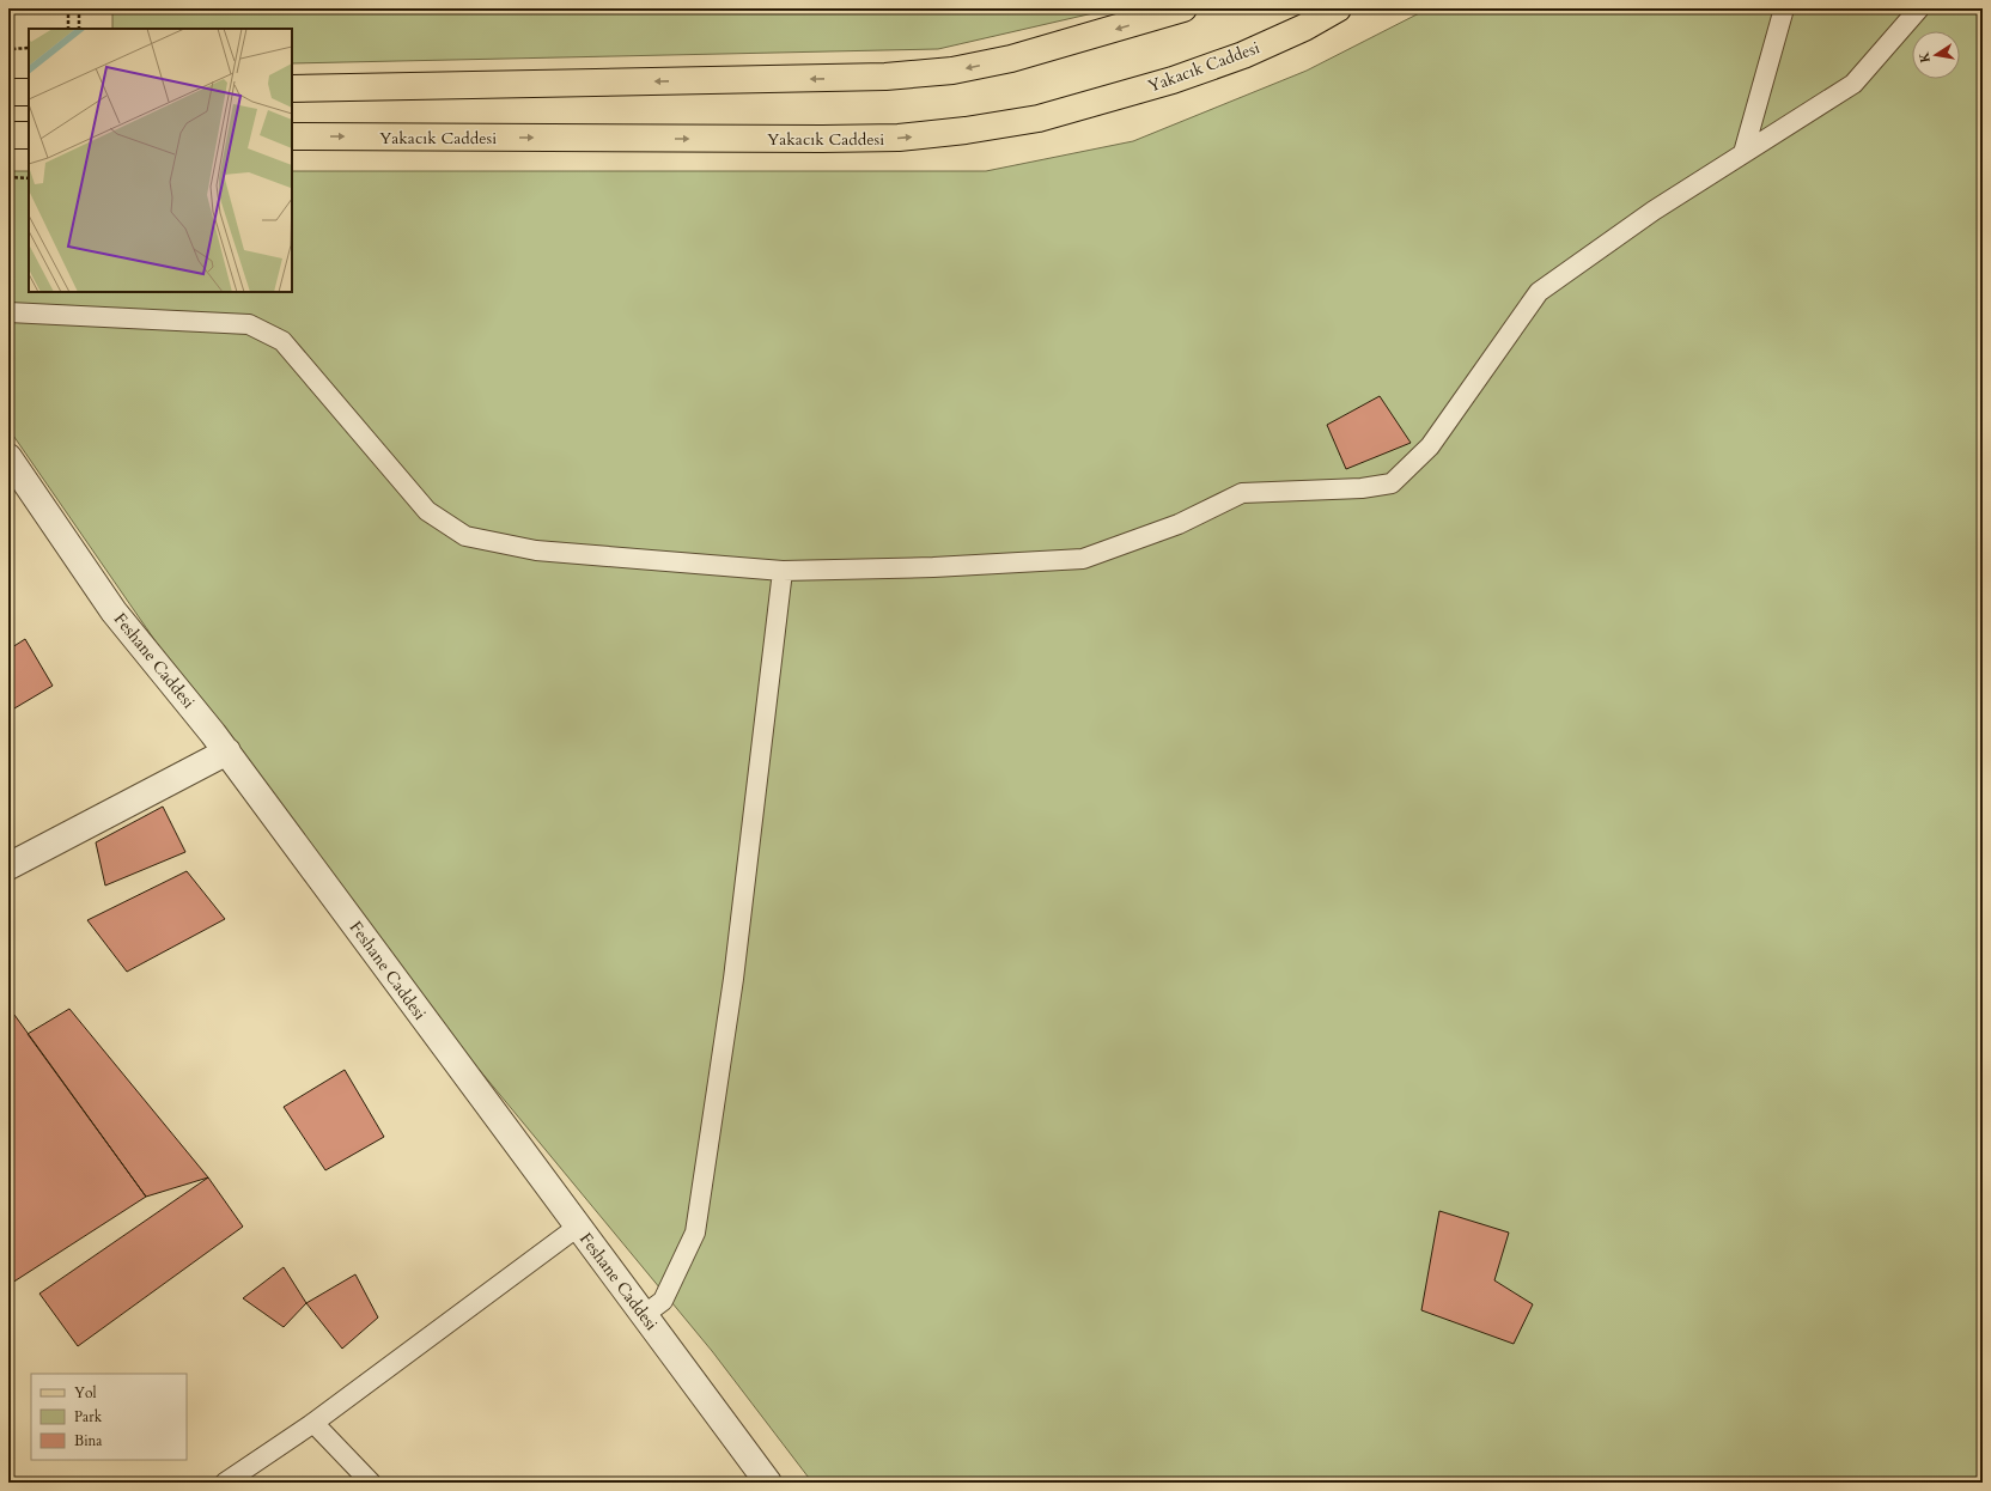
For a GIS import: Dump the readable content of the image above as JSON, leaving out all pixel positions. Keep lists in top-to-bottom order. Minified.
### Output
{"streets":{"main road":["Yakacık Caddesi"],"street":["Feshane Caddesi"]},"legend":["Yol","Park","Bina"],"north":"left"}
